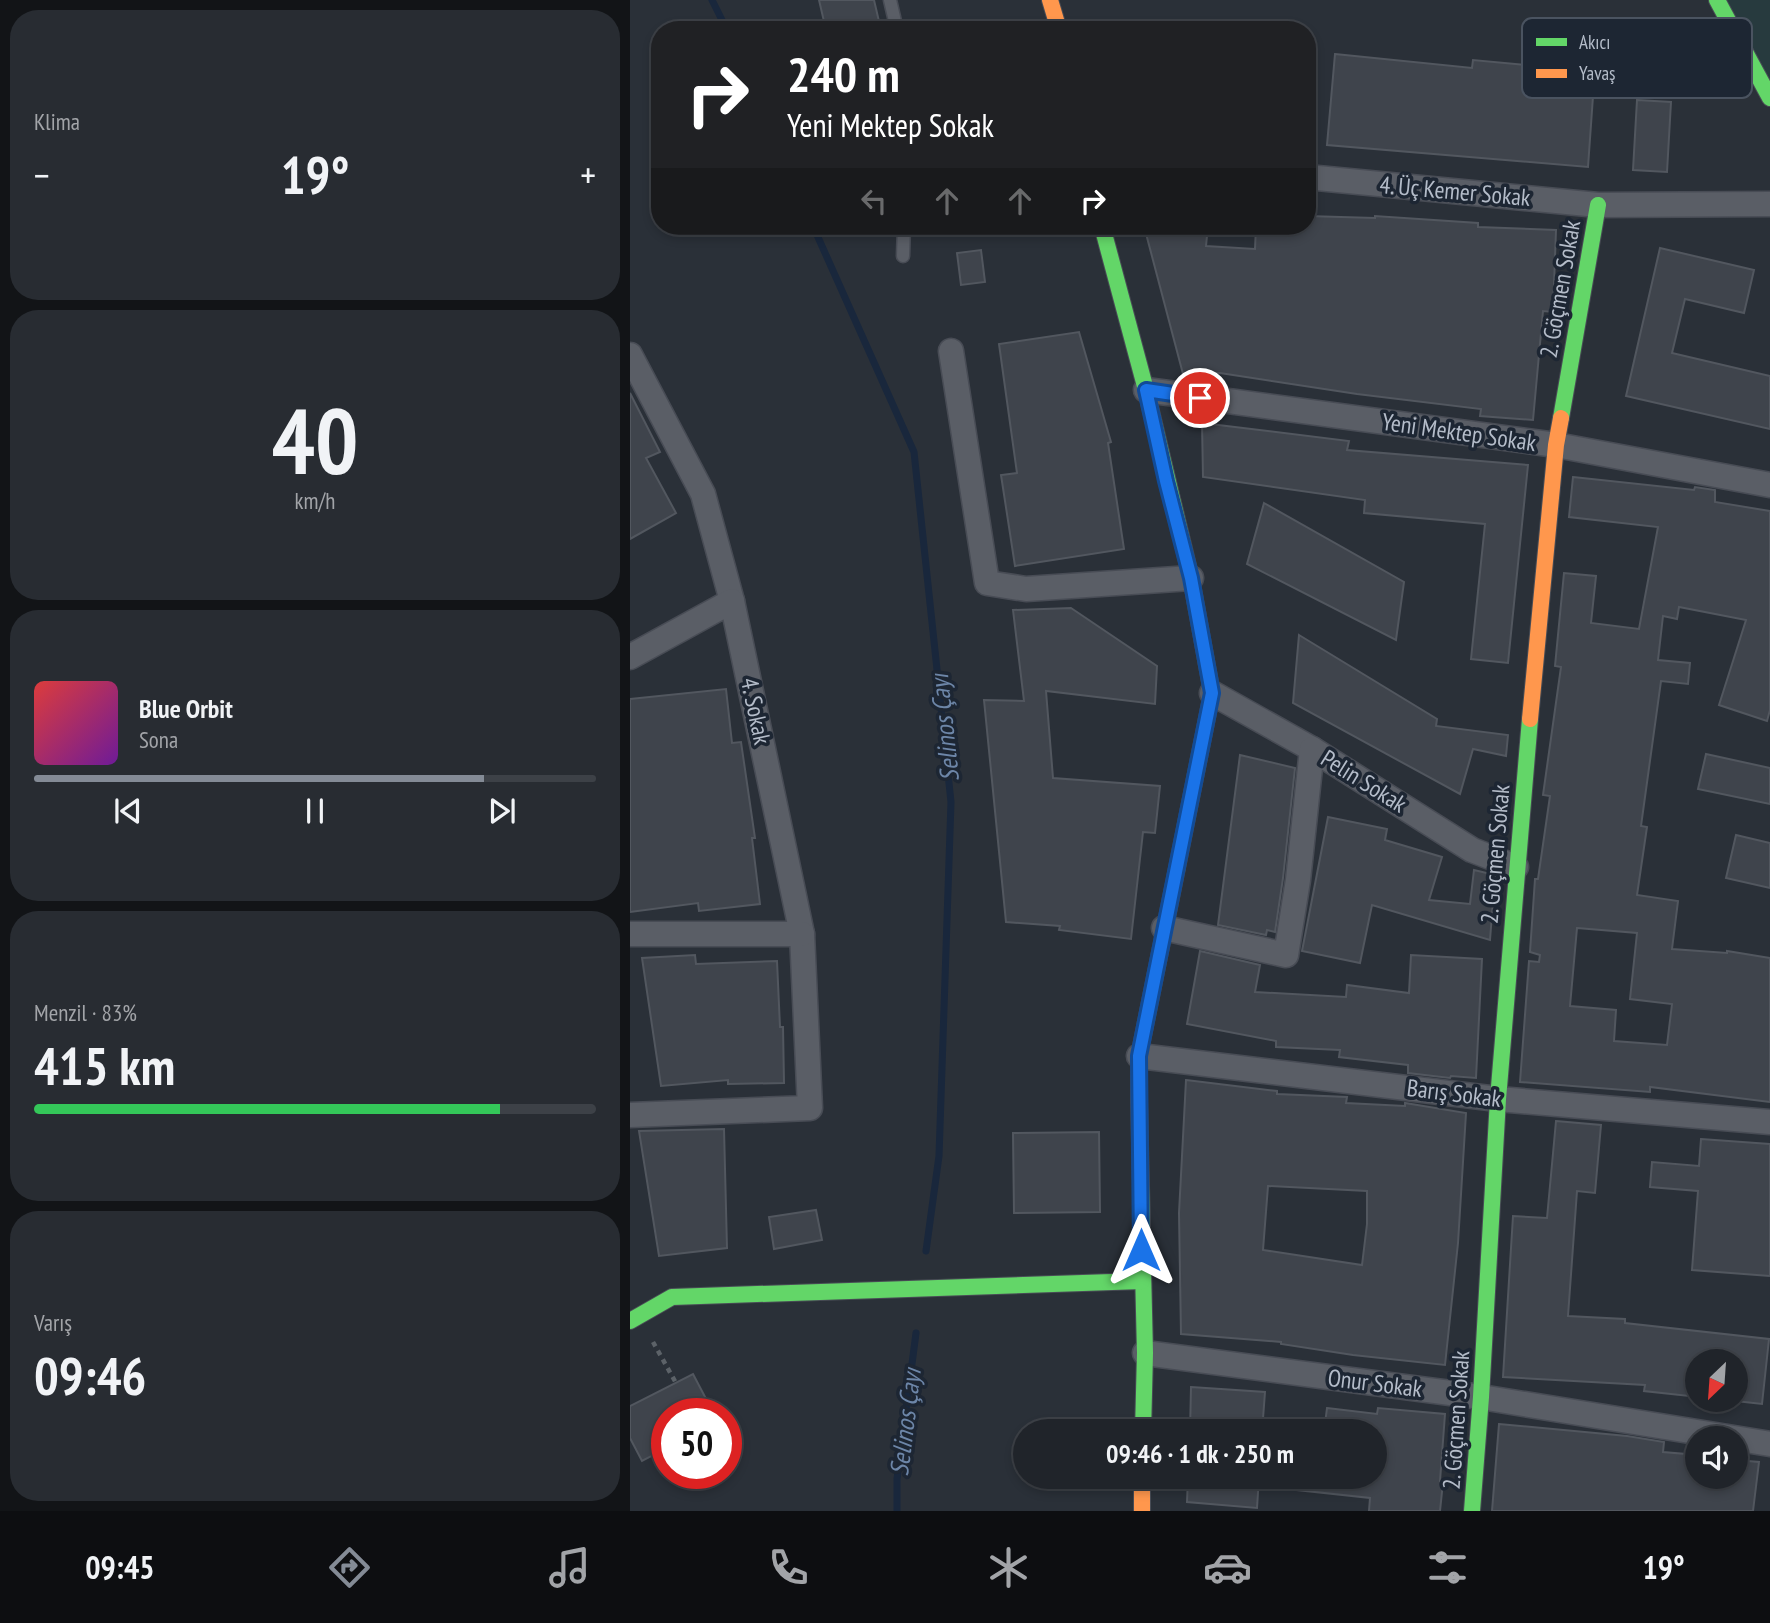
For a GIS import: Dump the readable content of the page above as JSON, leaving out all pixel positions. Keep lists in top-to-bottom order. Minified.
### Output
{"streets":{"main road":["2. Göçmen Sokak"],"street":["4. Üç Kemer Sokak","Yeni Mektep Sokak","4. Sokak","Pelin Sokak","Barış Sokak","Onur Sokak"]},"crossings":[["4. Üç Kemer Sokak","2. Göçmen Sokak"],["2. Göçmen Sokak","Yeni Mektep Sokak"],["2. Göçmen Sokak","Pelin Sokak"],["2. Göçmen Sokak","Barış Sokak"],["2. Göçmen Sokak","Onur Sokak"]],"water":["Selinos Çayı"],"legend":["Akıcı","Yavaş"],"north":"bottom left","page":{"tile":["Klima",["40","km/h"],["Menzil · 83%","415 km"],["Varış","09:46"]],"turn":["240 m","Yeni Mektep Sokak"],"heat":["−","19°","+"],"song":["Blue Orbit","Sona"],"limit":"50","trip":"09:46 · 1 dk · 250 m","tabs":["09:45","19°"]}}
